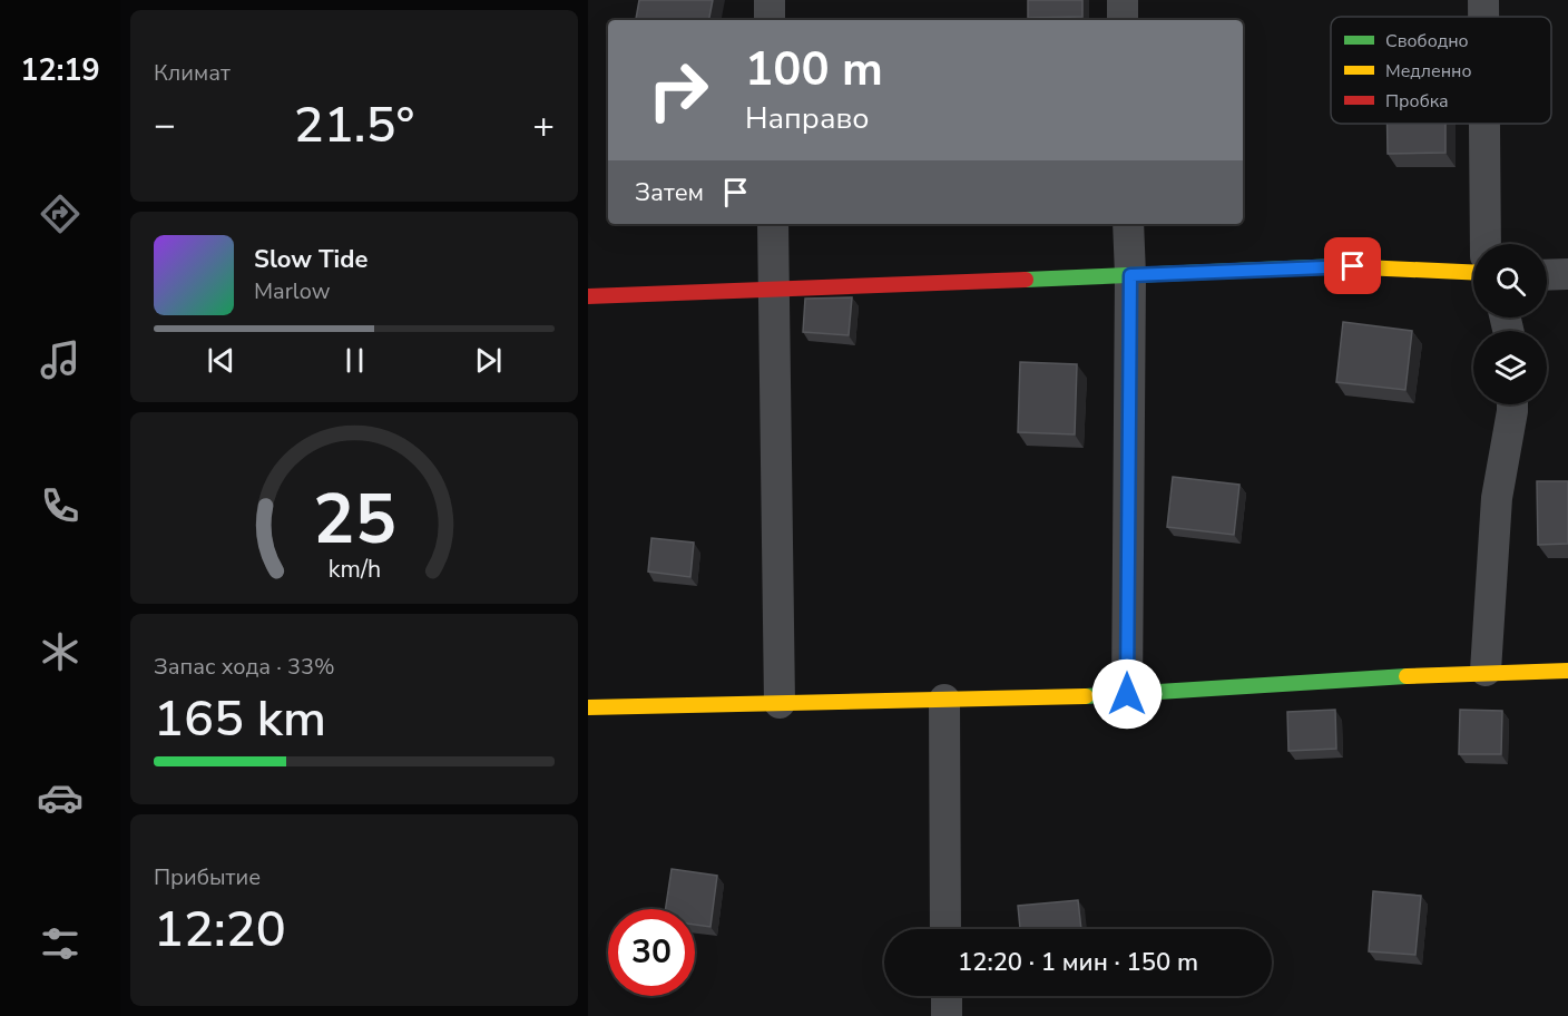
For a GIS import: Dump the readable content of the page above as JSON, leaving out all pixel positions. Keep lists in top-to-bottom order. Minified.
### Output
{"legend":["Свободно","Медленно","Пробка"],"page":{"tabs":"12:19","tile":["Климат",["Запас хода · 33%","165 km"],["Прибытие","12:20"]],"turn":["100 m","Направо"],"heat":["−","21.5°","+"],"then":"Затем","song":["Slow Tide","Marlow"],"limit":"30","trip":"12:20 · 1 мин · 150 m","gauge":["25","km/h"]}}
